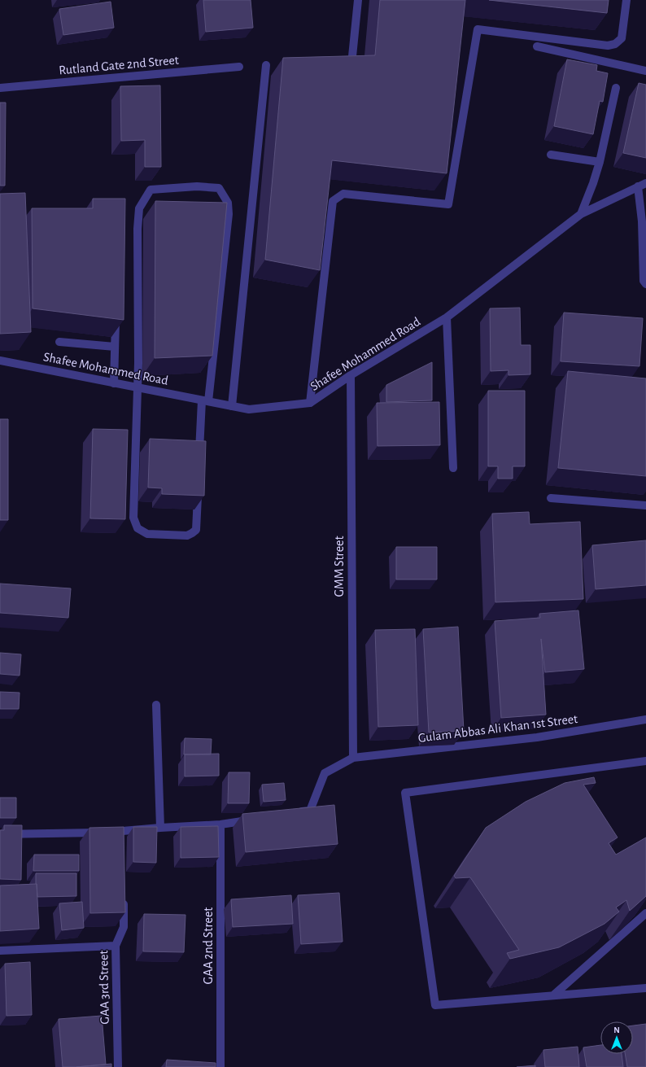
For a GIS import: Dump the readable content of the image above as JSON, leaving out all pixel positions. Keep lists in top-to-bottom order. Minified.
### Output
{"streets":{"street":["Rutland Gate 2nd Street","Shafee Mohammed Road","GMM Street","Gulam Abbas Ali Khan 1st Street","GAA 2nd Street","GAA 3rd Street"]},"crossings":[["Shafee Mohammed Road","GMM Street"],["GMM Street","Gulam Abbas Ali Khan 1st Street"]],"north":"top"}
